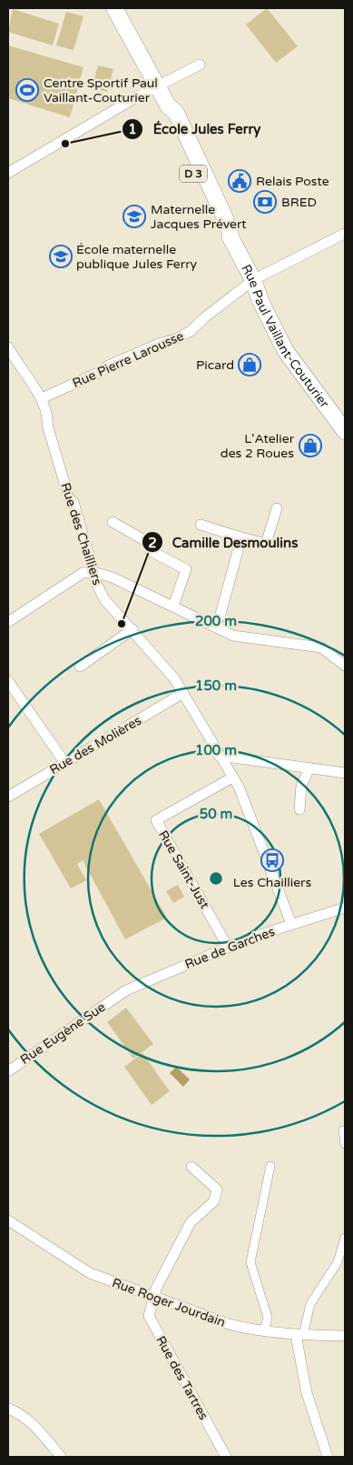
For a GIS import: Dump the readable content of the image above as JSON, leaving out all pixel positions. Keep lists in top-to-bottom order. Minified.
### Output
{"streets":{"main road":["D 3","Rue Paul Vaillant-Couturier"],"street":["Rue Pierre Larousse","Rue des Chailliers","Rue des Molières","Rue Saint-Just","Rue de Garches","Rue Eugène Sue","Rue Roger Jourdain","Rue des Tartres"]},"crossings":[["Rue Paul Vaillant-Couturier","Rue Pierre Larousse"],["Rue Pierre Larousse","Rue des Chailliers"],["Rue des Chailliers","Rue des Molières"],["Rue des Chailliers","Rue Saint-Just"],["Rue des Chailliers","Rue de Garches"],["Rue Saint-Just","Rue de Garches"],["Rue de Garches","Rue Eugène Sue"],["Rue Roger Jourdain","Rue des Tartres"]],"places":{"sports":["Centre Sportif Paul Vaillant-Couturier"],"other":["École Jules Ferry","Camille Desmoulins"],"public building":["Relais Poste"],"bank":["BRED"],"school or university":["Maternelle Jacques Prévert","École maternelle publique Jules Ferry"],"shop":["Picard","L'Atelier des 2 Roues"],"bus stop":["Les Chailliers"]},"rings":["200 m","150 m","100 m","50 m"]}
